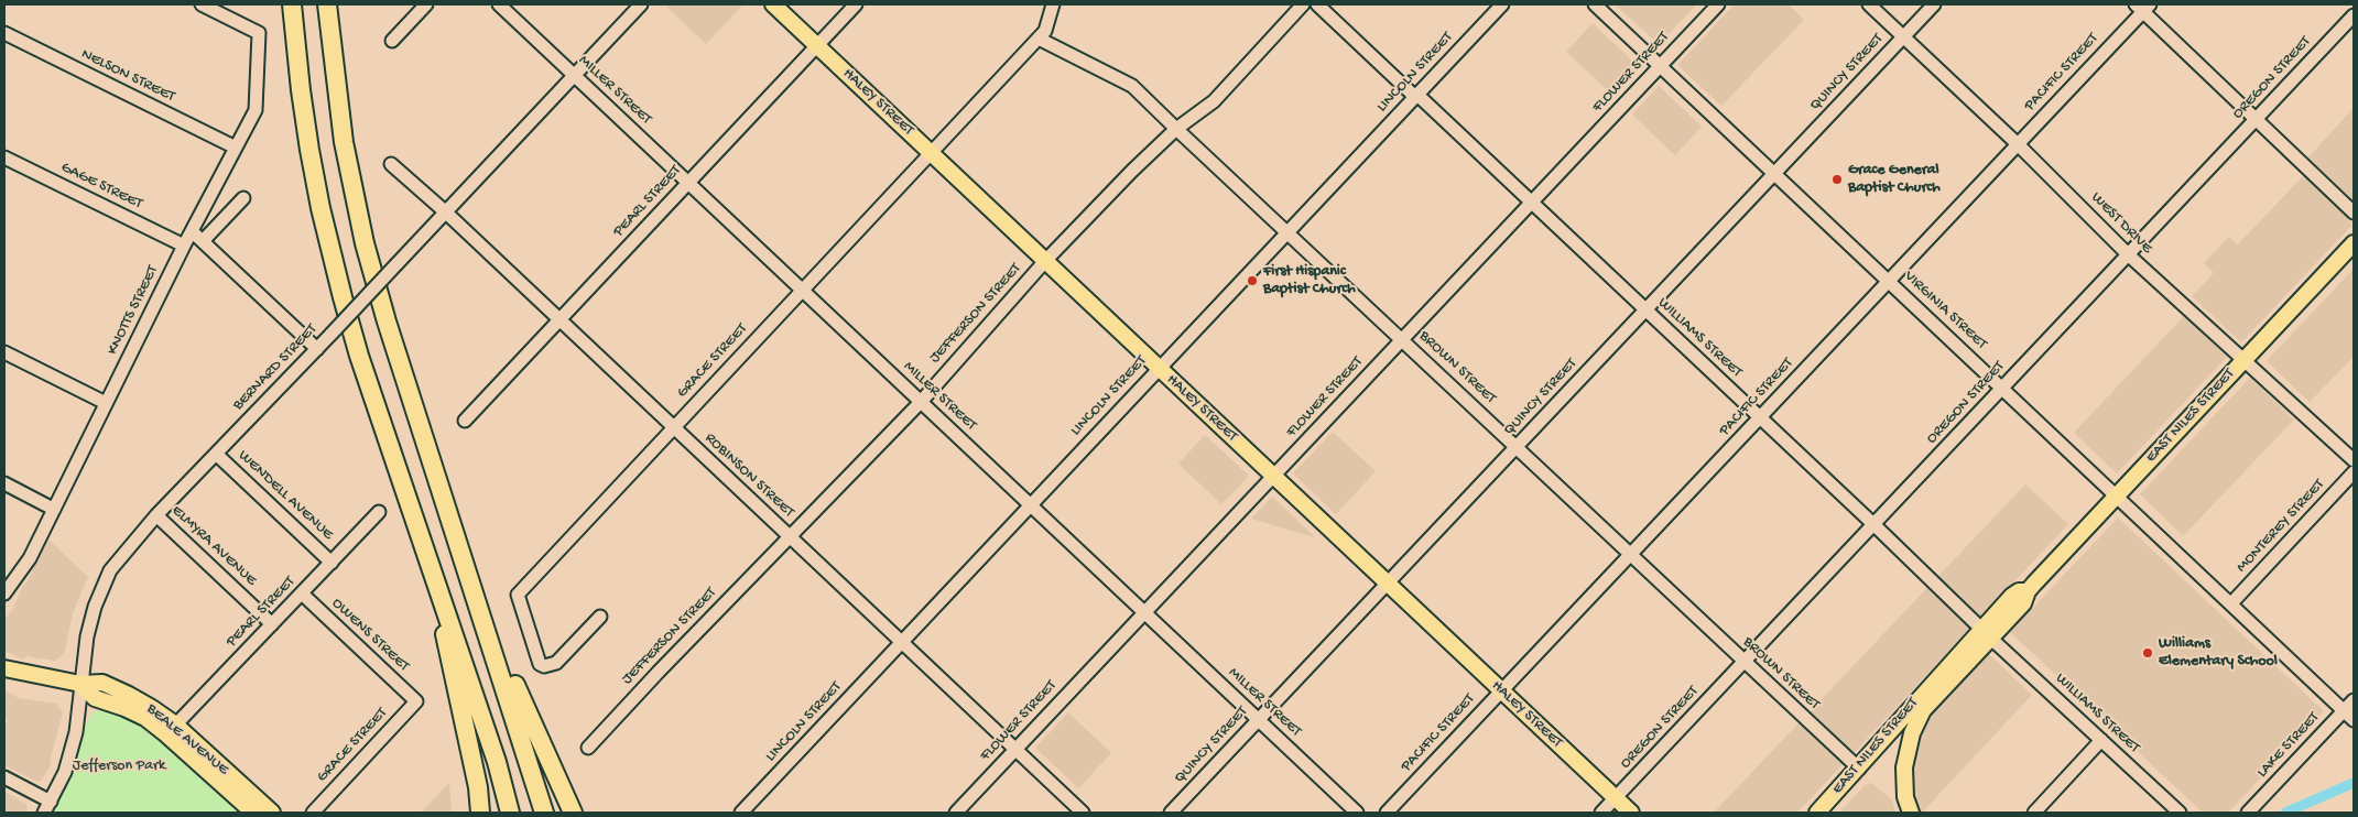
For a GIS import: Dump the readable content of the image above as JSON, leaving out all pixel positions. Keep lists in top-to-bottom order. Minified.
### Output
{"streets":{"main road":["HALEY STREET","EAST NILES STREET","BEALE AVENUE"],"street":["LINCOLN STREET","FLOWER STREET","QUINCY STREET","PACIFIC STREET","NELSON STREET","OREGON STREET","MILLER STREET","GAGE STREET","PEARL STREET","WEST DRIVE","KNOTTS STREET","VIRGINIA STREET","JEFFERSON STREET","WILLIAMS STREET","GRACE STREET","BERNARD STREET","BROWN STREET","ROBINSON STREET","WENDELL AVENUE","MONTEREY STREET","ELMYRA AVENUE","OWENS STREET","LAKE STREET"]},"crossings":[["LINCOLN STREET","MILLER STREET"],["LINCOLN STREET","HALEY STREET"],["LINCOLN STREET","WILLIAMS STREET"],["LINCOLN STREET","BROWN STREET"],["LINCOLN STREET","ROBINSON STREET"],["FLOWER STREET","MILLER STREET"],["FLOWER STREET","HALEY STREET"],["FLOWER STREET","VIRGINIA STREET"],["FLOWER STREET","WILLIAMS STREET"],["FLOWER STREET","BROWN STREET"],["FLOWER STREET","ROBINSON STREET"],["QUINCY STREET","MILLER STREET"],["QUINCY STREET","HALEY STREET"],["QUINCY STREET","WEST DRIVE"],["QUINCY STREET","VIRGINIA STREET"],["QUINCY STREET","WILLIAMS STREET"],["QUINCY STREET","BROWN STREET"],["PACIFIC STREET","HALEY STREET"],["PACIFIC STREET","WEST DRIVE"],["PACIFIC STREET","VIRGINIA STREET"],["PACIFIC STREET","WILLIAMS STREET"],["PACIFIC STREET","BROWN STREET"],["NELSON STREET","KNOTTS STREET"],["OREGON STREET","HALEY STREET"],["OREGON STREET","WEST DRIVE"],["OREGON STREET","VIRGINIA STREET"],["OREGON STREET","WILLIAMS STREET"],["OREGON STREET","BROWN STREET"],["MILLER STREET","PEARL STREET"],["MILLER STREET","JEFFERSON STREET"],["MILLER STREET","GRACE STREET"],["MILLER STREET","BERNARD STREET"],["HALEY STREET","PEARL STREET"],["HALEY STREET","JEFFERSON STREET"],["HALEY STREET","GRACE STREET"],["GAGE STREET","KNOTTS STREET"],["PEARL STREET","ROBINSON STREET"],["PEARL STREET","WENDELL AVENUE"],["PEARL STREET","ELMYRA AVENUE"],["PEARL STREET","OWENS STREET"],["PEARL STREET","BEALE AVENUE"],["WEST DRIVE","EAST NILES STREET"],["VIRGINIA STREET","EAST NILES STREET"],["VIRGINIA STREET","MONTEREY STREET"],["VIRGINIA STREET","LAKE STREET"],["JEFFERSON STREET","BROWN STREET"],["JEFFERSON STREET","ROBINSON STREET"],["WILLIAMS STREET","EAST NILES STREET"],["GRACE STREET","BROWN STREET"],["GRACE STREET","ROBINSON STREET"],["GRACE STREET","OWENS STREET"],["BERNARD STREET","ROBINSON STREET"],["BERNARD STREET","WENDELL AVENUE"],["BERNARD STREET","ELMYRA AVENUE"],["BERNARD STREET","BEALE AVENUE"],["BROWN STREET","EAST NILES STREET"]],"parks":["Jefferson Park"],"places":["Grace General Baptist Church","First Hispanic Baptist Church","Williams Elementary School"]}
